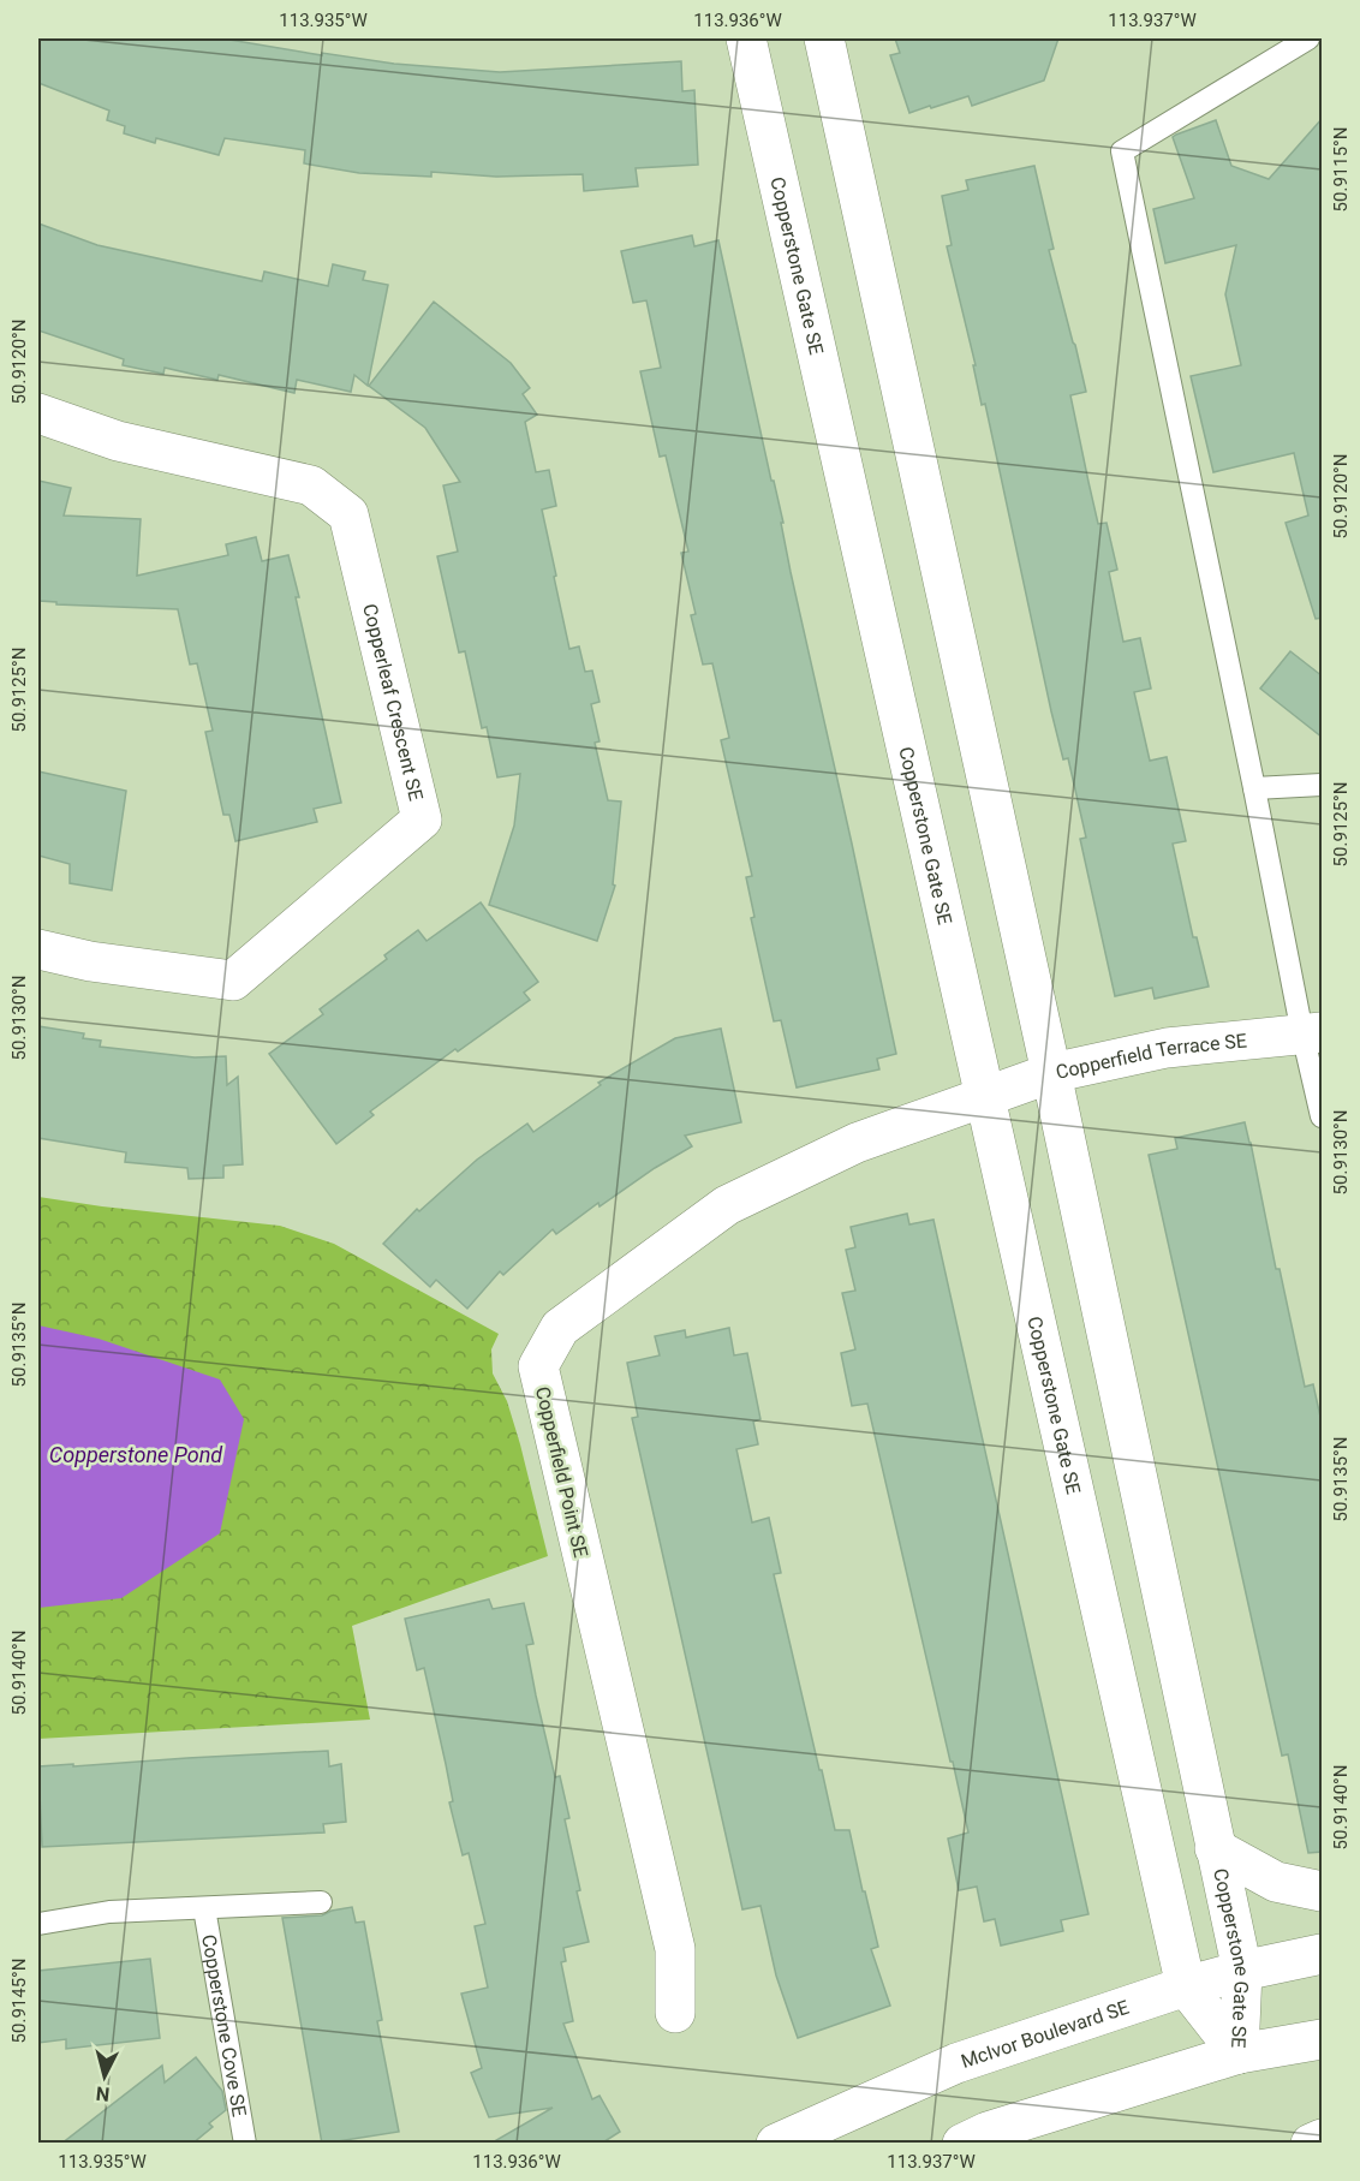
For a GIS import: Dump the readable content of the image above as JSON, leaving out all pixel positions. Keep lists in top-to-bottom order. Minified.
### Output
{"streets":{"street":["Copperstone Gate SE","Copperleaf Crescent SE","Copperfield Terrace SE","Copperfield Point SE","McIvor Boulevard SE"],"lane":["Copperstone Cove SE"]},"crossings":[["Copperstone Gate SE","Copperfield Terrace SE"],["Copperstone Gate SE","Copperfield Point SE"],["Copperstone Gate SE","McIvor Boulevard SE"],["Copperfield Terrace SE","Copperfield Point SE"]],"water":["Copperstone Pond"],"north":"bottom","coordinates":["113.935°W","113.936°W","113.937°W","50.9115°N","50.9120°N","50.9125°N","50.9130°N","50.9135°N","50.9140°N","50.9145°N"]}
